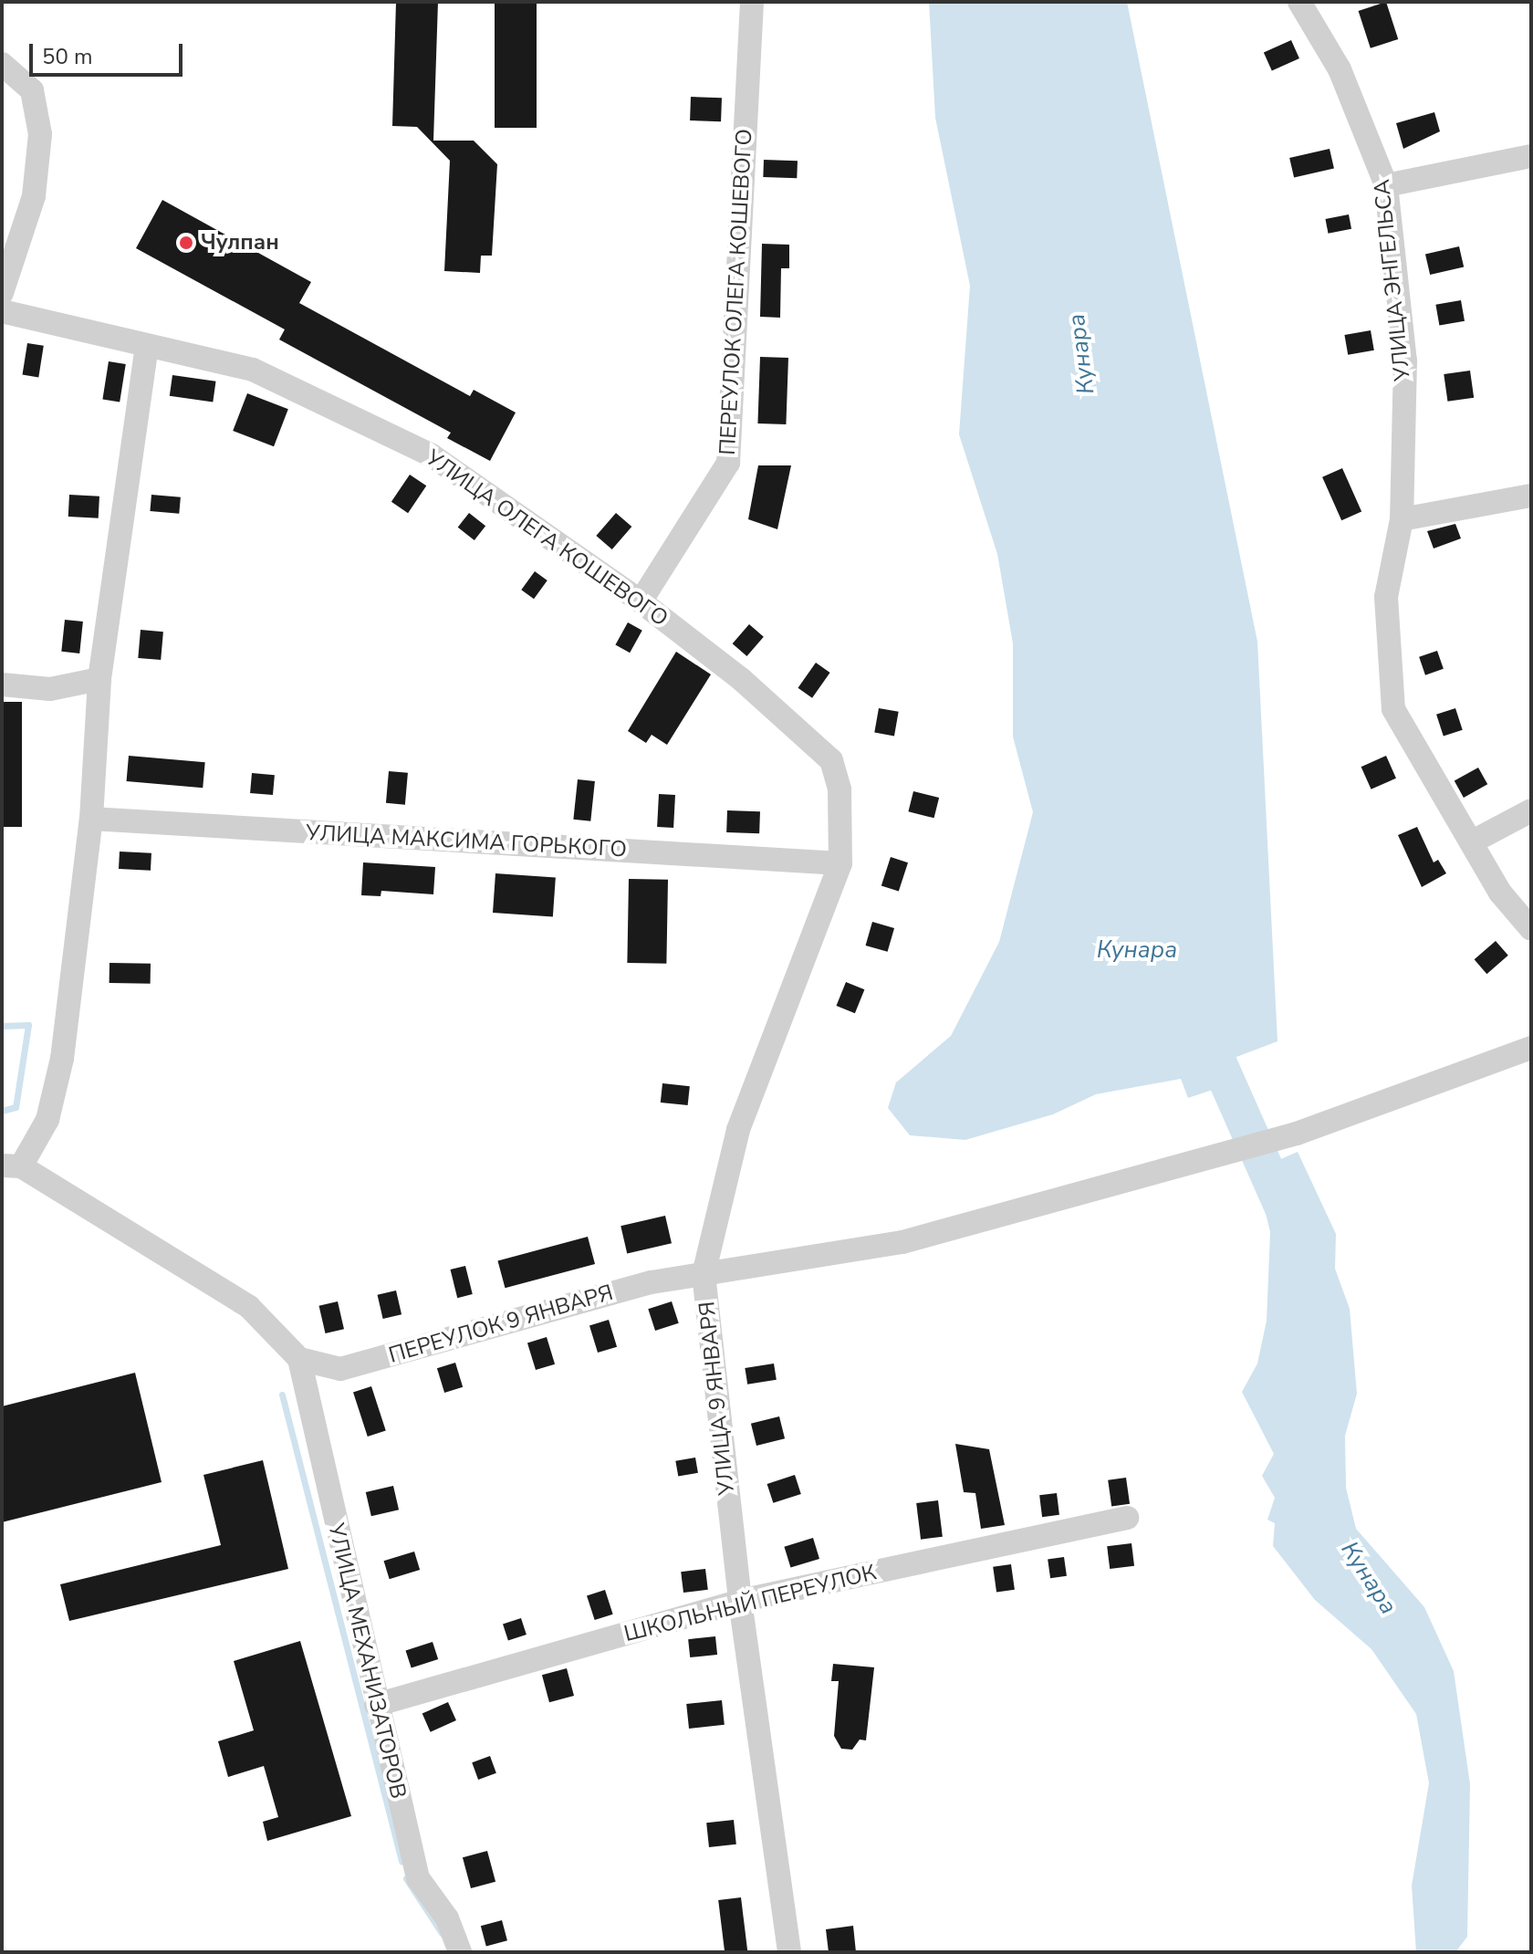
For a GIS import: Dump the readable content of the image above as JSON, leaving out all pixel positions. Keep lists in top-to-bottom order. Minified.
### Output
{"streets":{"street":["УЛИЦА ЭНГЕЛЬСА","ПЕРЕУЛОК ОЛЕГА КОШЕВОГО","УЛИЦА ОЛЕГА КОШЕВОГО","УЛИЦА МАКСИМА ГОРЬКОГО","ПЕРЕУЛОК 9 ЯНВАРЯ","УЛИЦА 9 ЯНВАРЯ","ШКОЛЬНЫЙ ПЕРЕУЛОК","УЛИЦА МЕХАНИЗАТОРОВ"]},"crossings":[["ПЕРЕУЛОК ОЛЕГА КОШЕВОГО","УЛИЦА ОЛЕГА КОШЕВОГО"],["УЛИЦА ОЛЕГА КОШЕВОГО","УЛИЦА МАКСИМА ГОРЬКОГО"],["УЛИЦА ОЛЕГА КОШЕВОГО","УЛИЦА 9 ЯНВАРЯ"],["УЛИЦА МАКСИМА ГОРЬКОГО","УЛИЦА 9 ЯНВАРЯ"],["ПЕРЕУЛОК 9 ЯНВАРЯ","УЛИЦА 9 ЯНВАРЯ"],["ПЕРЕУЛОК 9 ЯНВАРЯ","УЛИЦА МЕХАНИЗАТОРОВ"],["УЛИЦА 9 ЯНВАРЯ","ШКОЛЬНЫЙ ПЕРЕУЛОК"],["ШКОЛЬНЫЙ ПЕРЕУЛОК","УЛИЦА МЕХАНИЗАТОРОВ"]],"water":["Кунара"],"places":["Чулпан"],"scale_bar":"50 m"}
